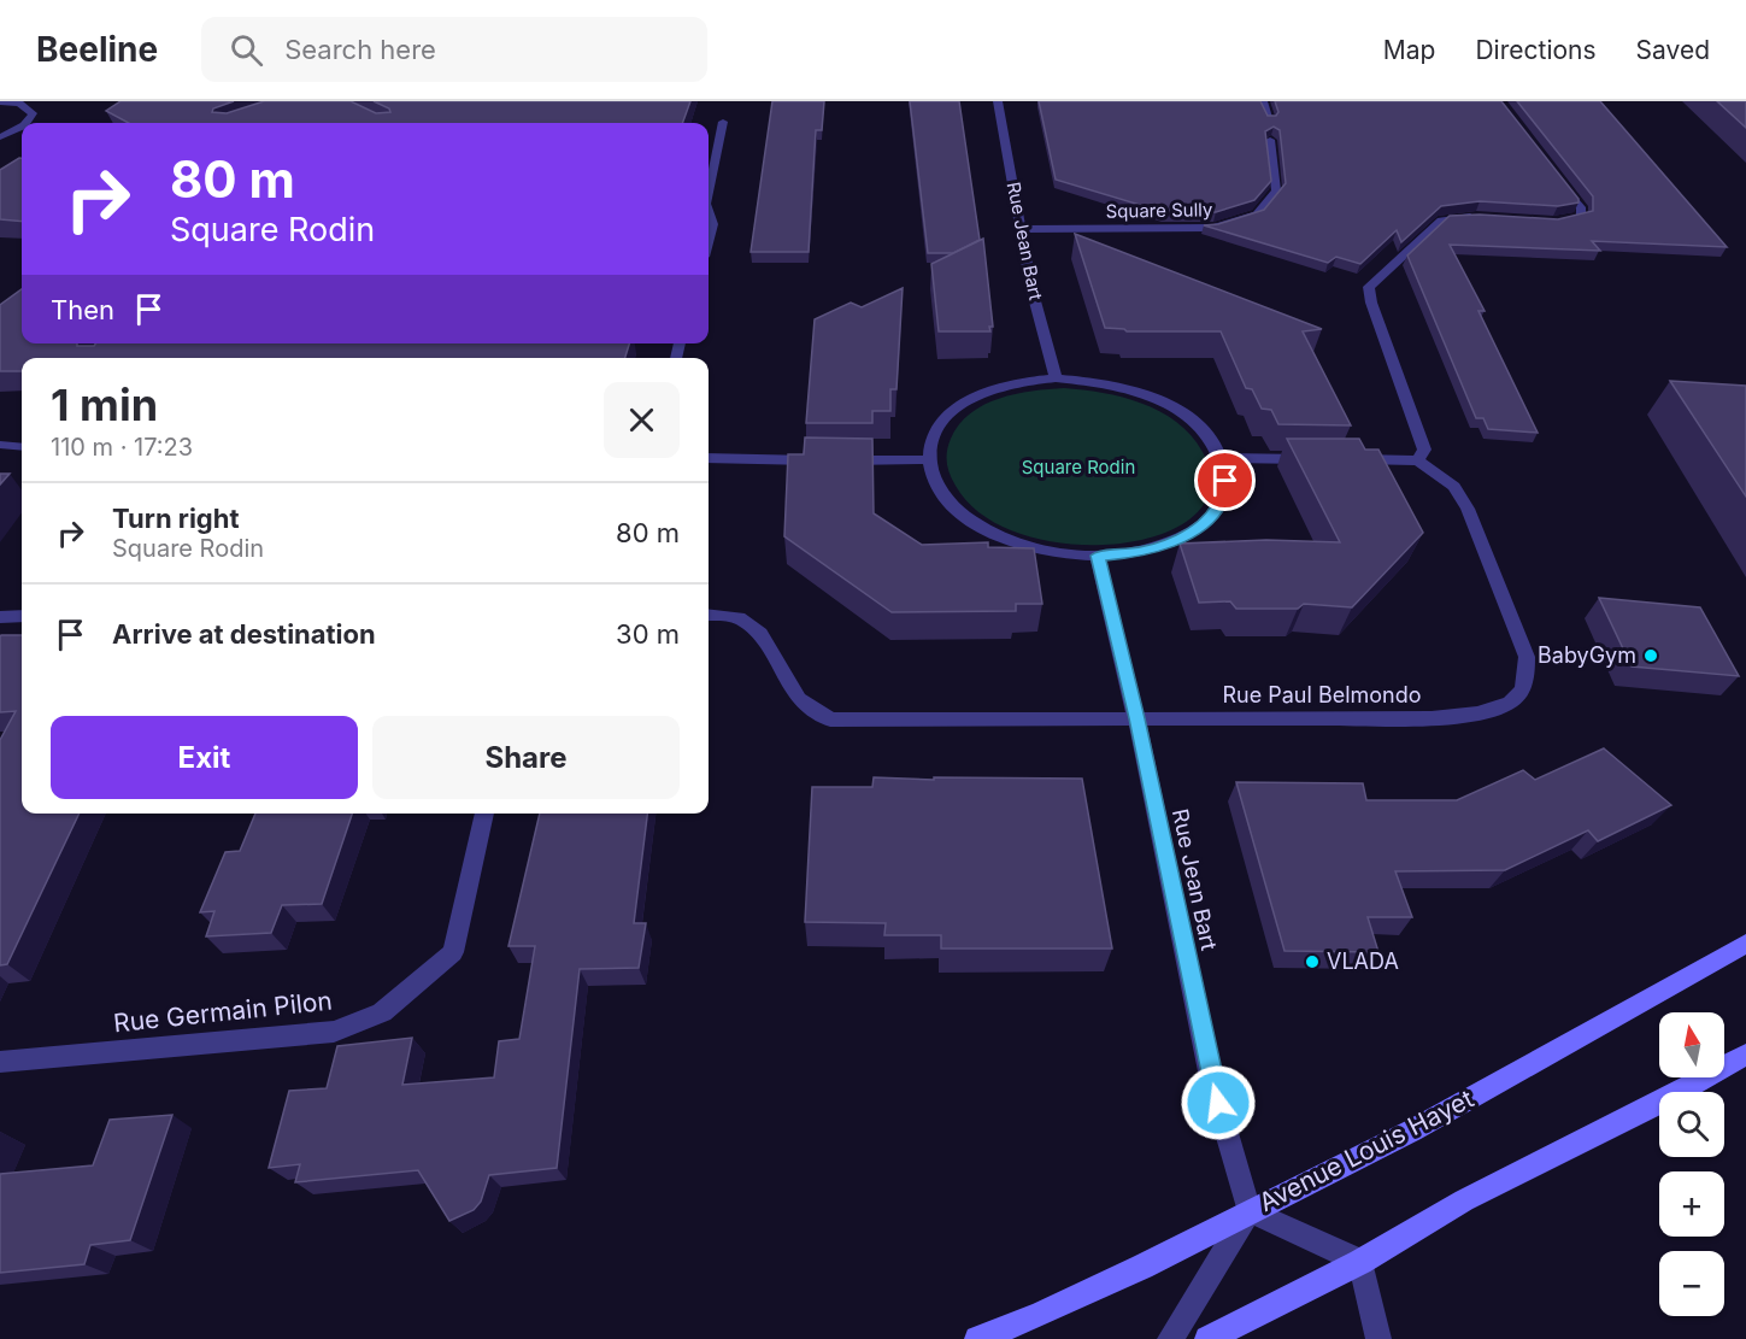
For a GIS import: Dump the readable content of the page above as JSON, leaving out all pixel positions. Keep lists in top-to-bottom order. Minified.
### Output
{"streets":{"main road":["Avenue Louis Hayet"],"street":["Square Sully","Rue Jean Bart","Rue Paul Belmondo","Rue Germain Pilon"]},"crossings":[["Square Sully","Rue Jean Bart"],["Rue Jean Bart","Rue Paul Belmondo"],["Rue Jean Bart","Avenue Louis Hayet"]],"parks":["Square Rodin"],"places":["BabyGym","VLADA"],"north":"top","page":{"header":"Beeline","search":"Search here","nav":["Map","Directions","Saved"],"turn":["80 m","Square Rodin"],"then":"Then","heading":["1 min","110 m · 17:23"],"list":[{"name":"Turn right","note":"Square Rodin","value":"80 m"},{"name":"Arrive at destination","value":"30 m"}],"buttons":["Exit","Share"],"map_buttons":["+","−"]}}
